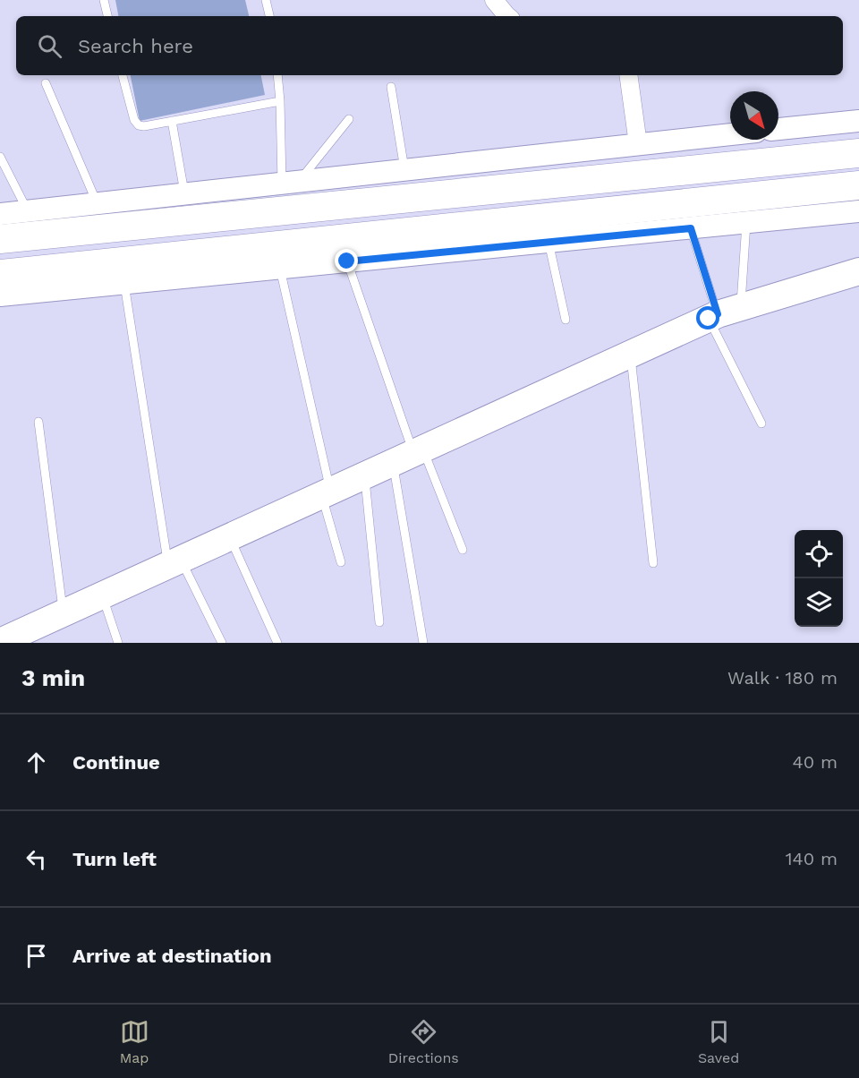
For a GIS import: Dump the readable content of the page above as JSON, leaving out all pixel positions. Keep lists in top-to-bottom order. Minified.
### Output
{"north":"bottom right","page":{"search":"Search here","heading":["3 min","Walk · 180 m"],"list":[["Continue","40 m"],["Turn left","140 m"],"Arrive at destination"],"nav":["Map","Directions","Saved"]}}
